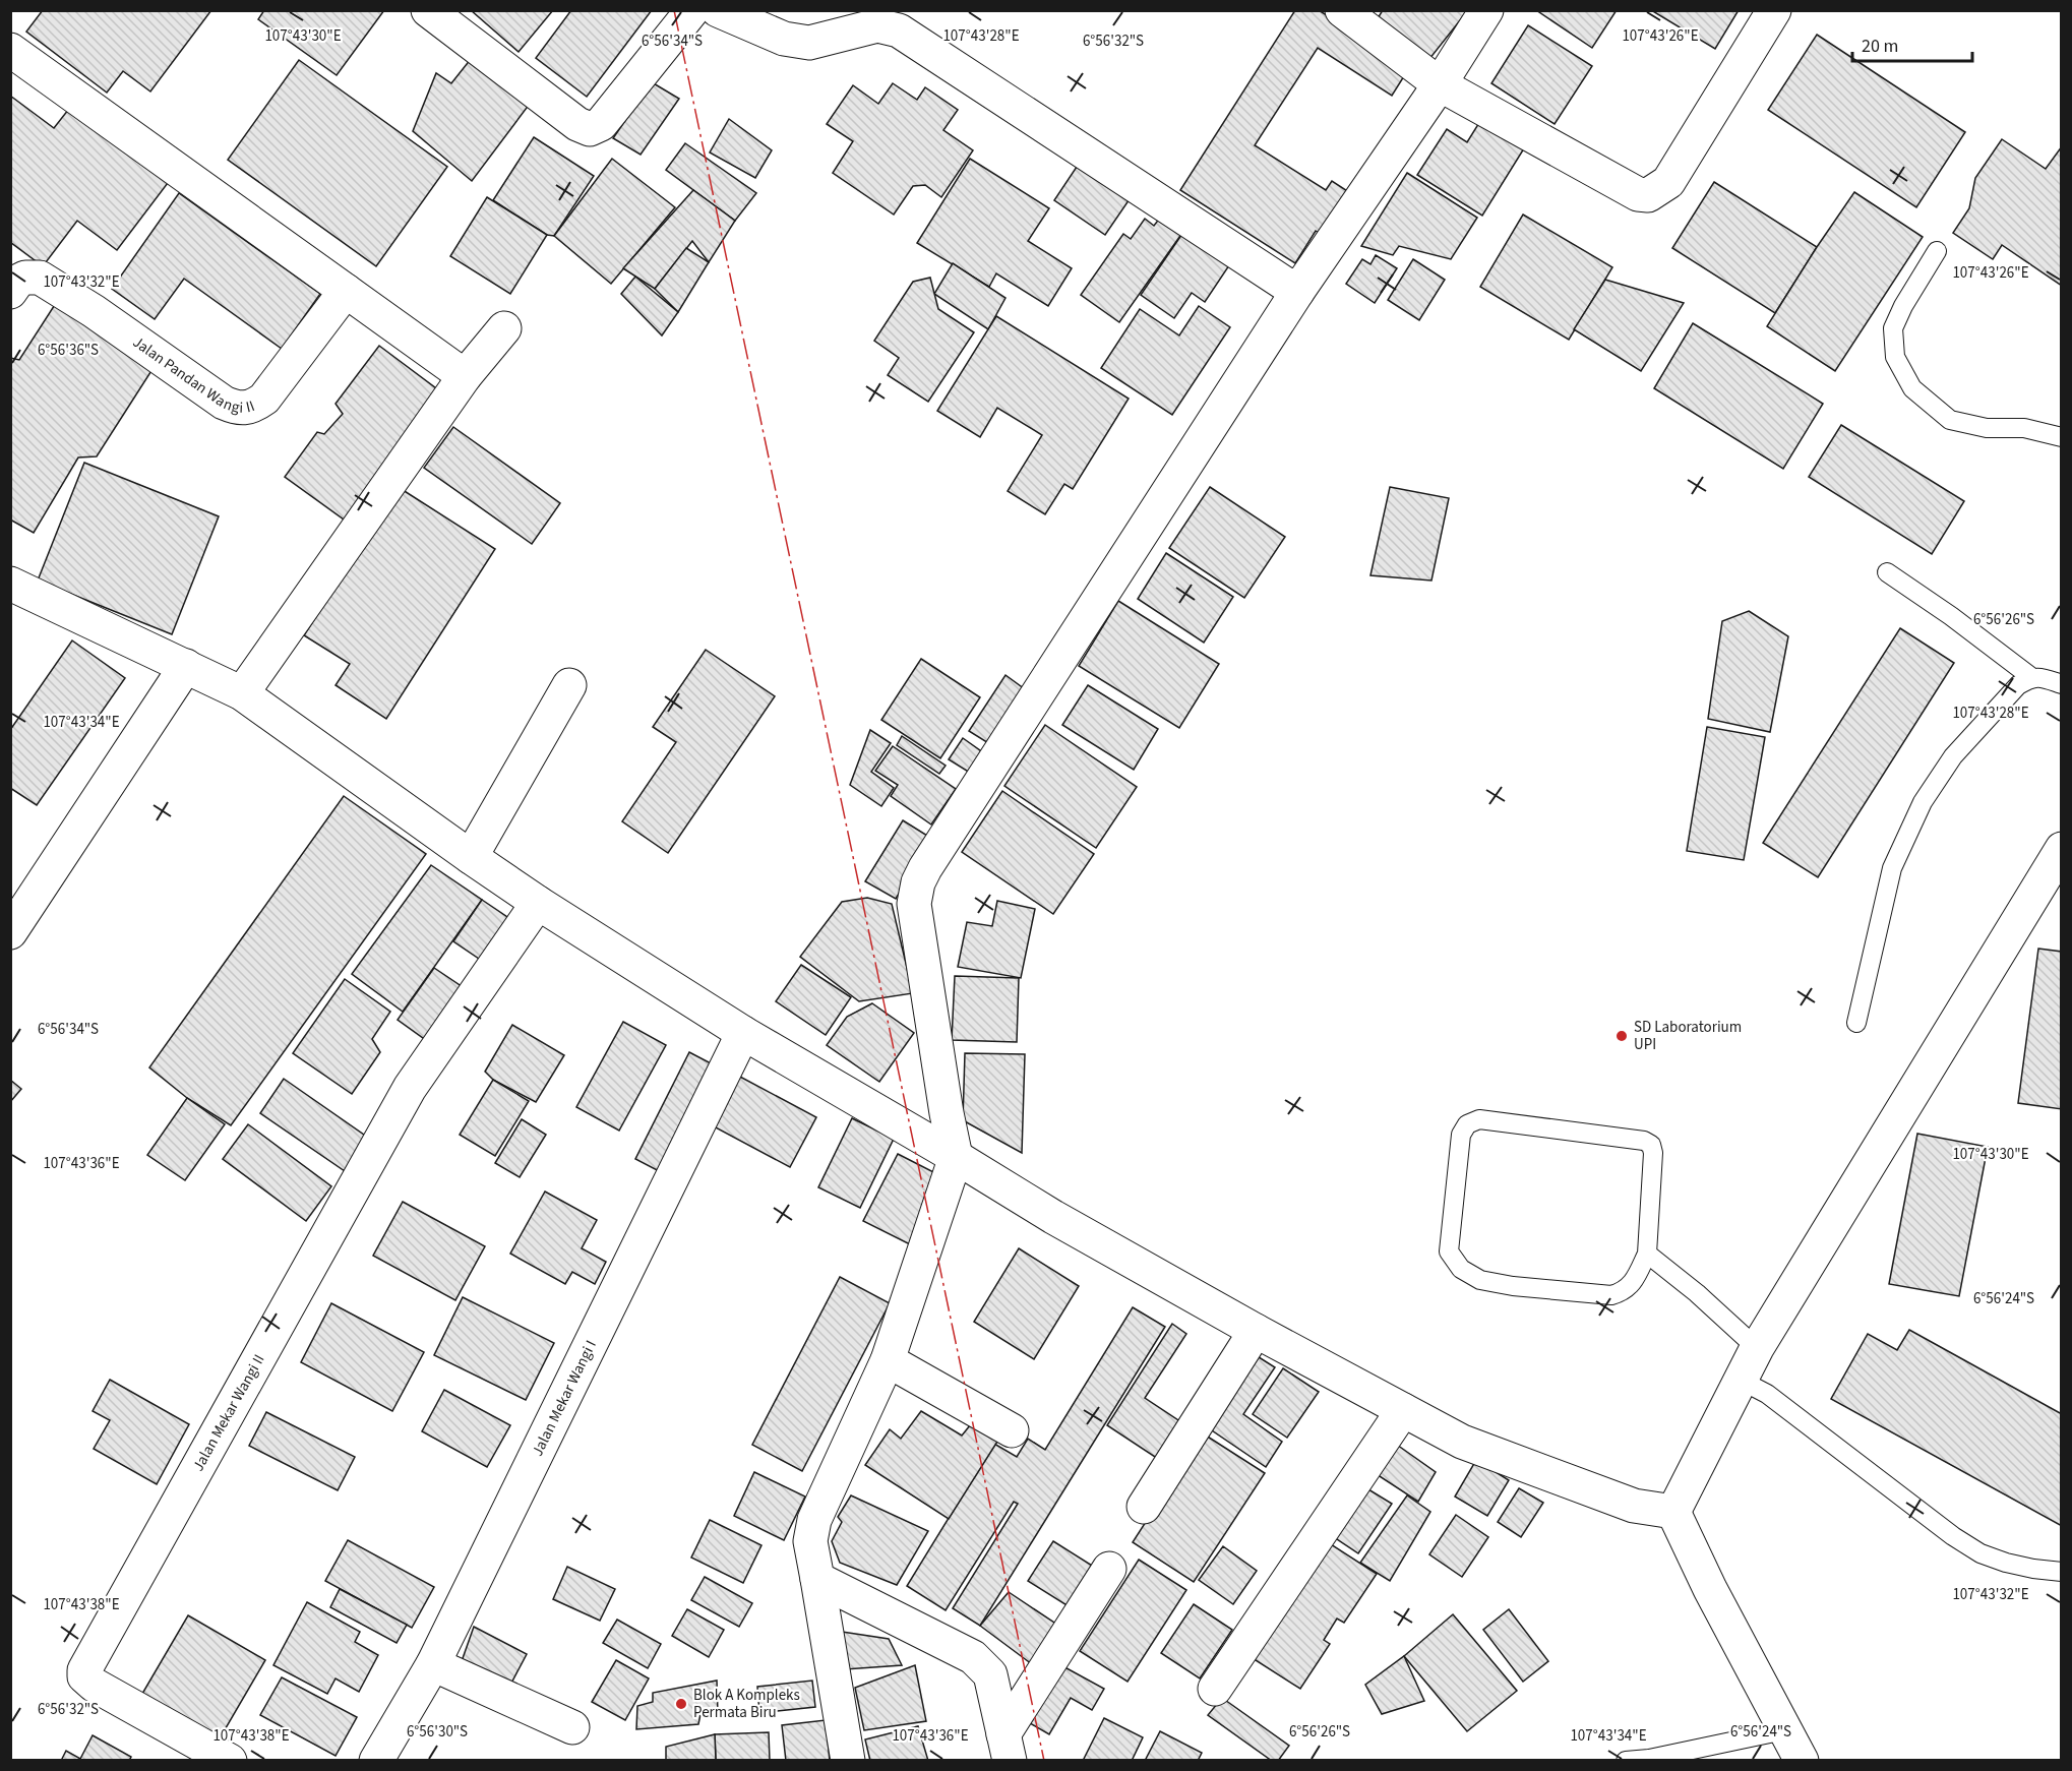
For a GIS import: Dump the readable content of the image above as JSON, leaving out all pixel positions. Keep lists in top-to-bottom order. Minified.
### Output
{"streets":{"street":["Jalan Pandan Wangi II","Jalan Mekar Wangi I","Jalan Mekar Wangi II"]},"places":["SD Laboratorium UPI","Blok A Kompleks Permata Biru"],"scale_bar":"20 m","coordinates":["107°43'30\"E","107°43'26\"E","107°43'28\"E","6°56'32\"S","6°56'34\"S","107°43'32\"E","6°56'36\"S","6°56'26\"S","107°43'34\"E","107°43'36\"E","6°56'24\"S","107°43'38\"E","6°56'30\"S"]}
